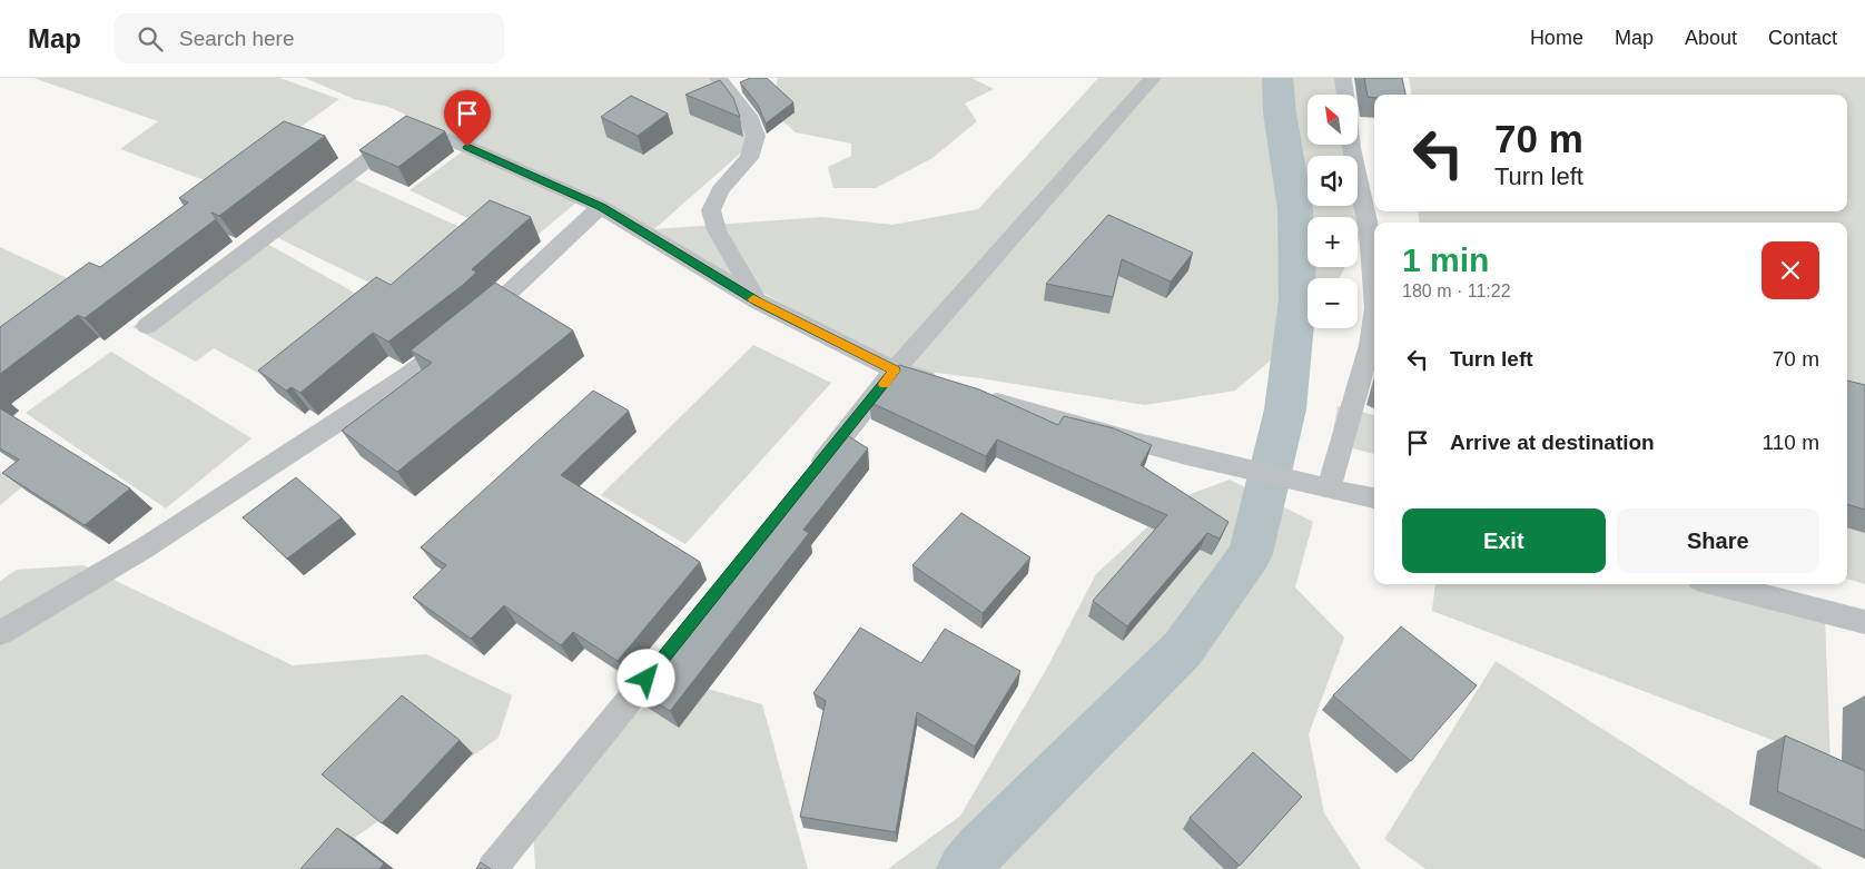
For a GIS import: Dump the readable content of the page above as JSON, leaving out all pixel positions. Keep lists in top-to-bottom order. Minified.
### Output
{"north":"top left","page":{"header":"Map","search":"Search here","nav":["Home","Map","About","Contact"],"map_buttons":["+","−"],"turn":["70 m","Turn left"],"heading":["1 min","180 m · 11:22"],"list":[{"name":"Turn left","value":"70 m"},{"name":"Arrive at destination","value":"110 m"}],"buttons":["Exit","Share"]}}
